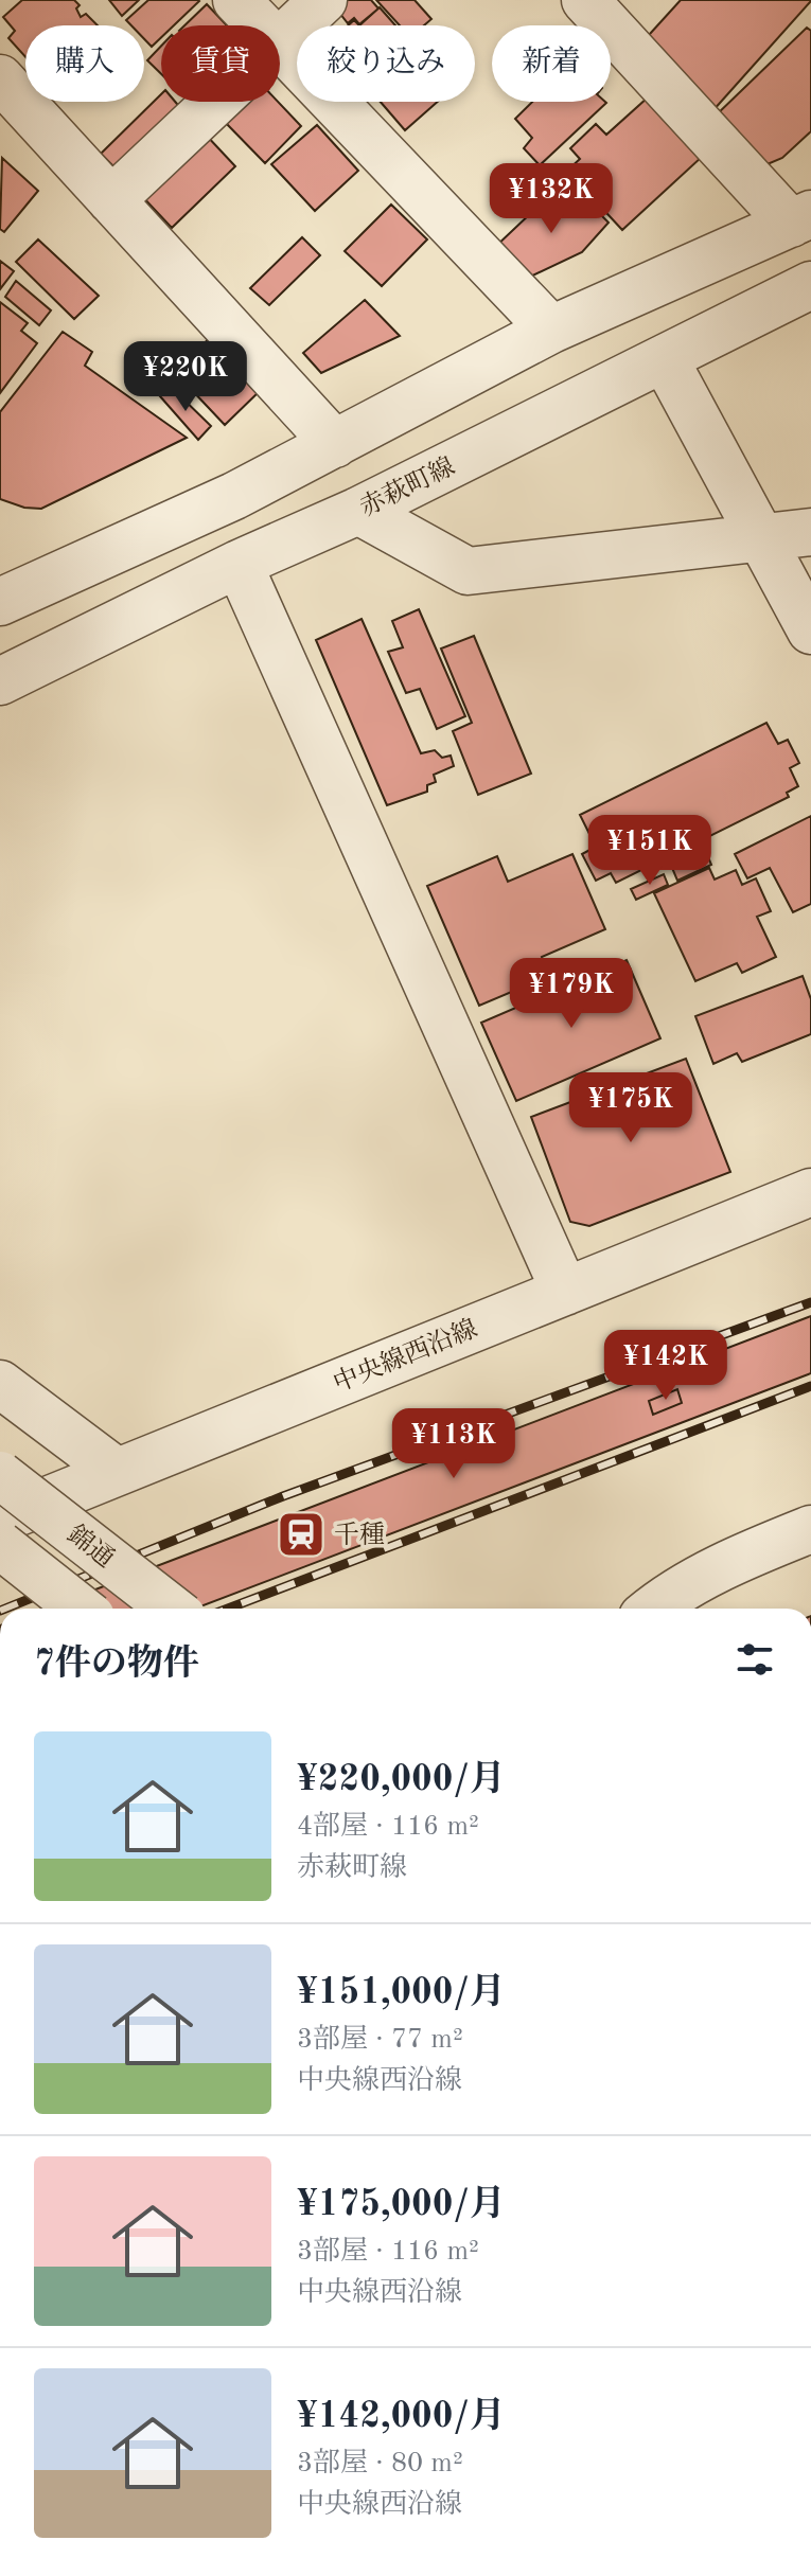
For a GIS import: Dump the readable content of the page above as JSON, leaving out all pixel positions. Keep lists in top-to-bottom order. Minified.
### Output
{"streets":{"street":["赤萩町線","中央線西沿線","錦通"]},"places":{"station":["千種"]},"page":{"chip":["購入","賃貸","絞り込み","新着"],"price":["¥132K","¥220K","¥151K","¥179K","¥175K","¥142K","¥113K"],"heading":"7件の物件","list":[{"name":"¥220,000/月","note":"4部屋 · 116 m² · 赤萩町線"},{"name":"¥151,000/月","note":"3部屋 · 77 m² · 中央線西沿線"},{"name":"¥175,000/月","note":"3部屋 · 116 m² · 中央線西沿線"},{"name":"¥142,000/月","note":"3部屋 · 80 m² · 中央線西沿線"}]}}
